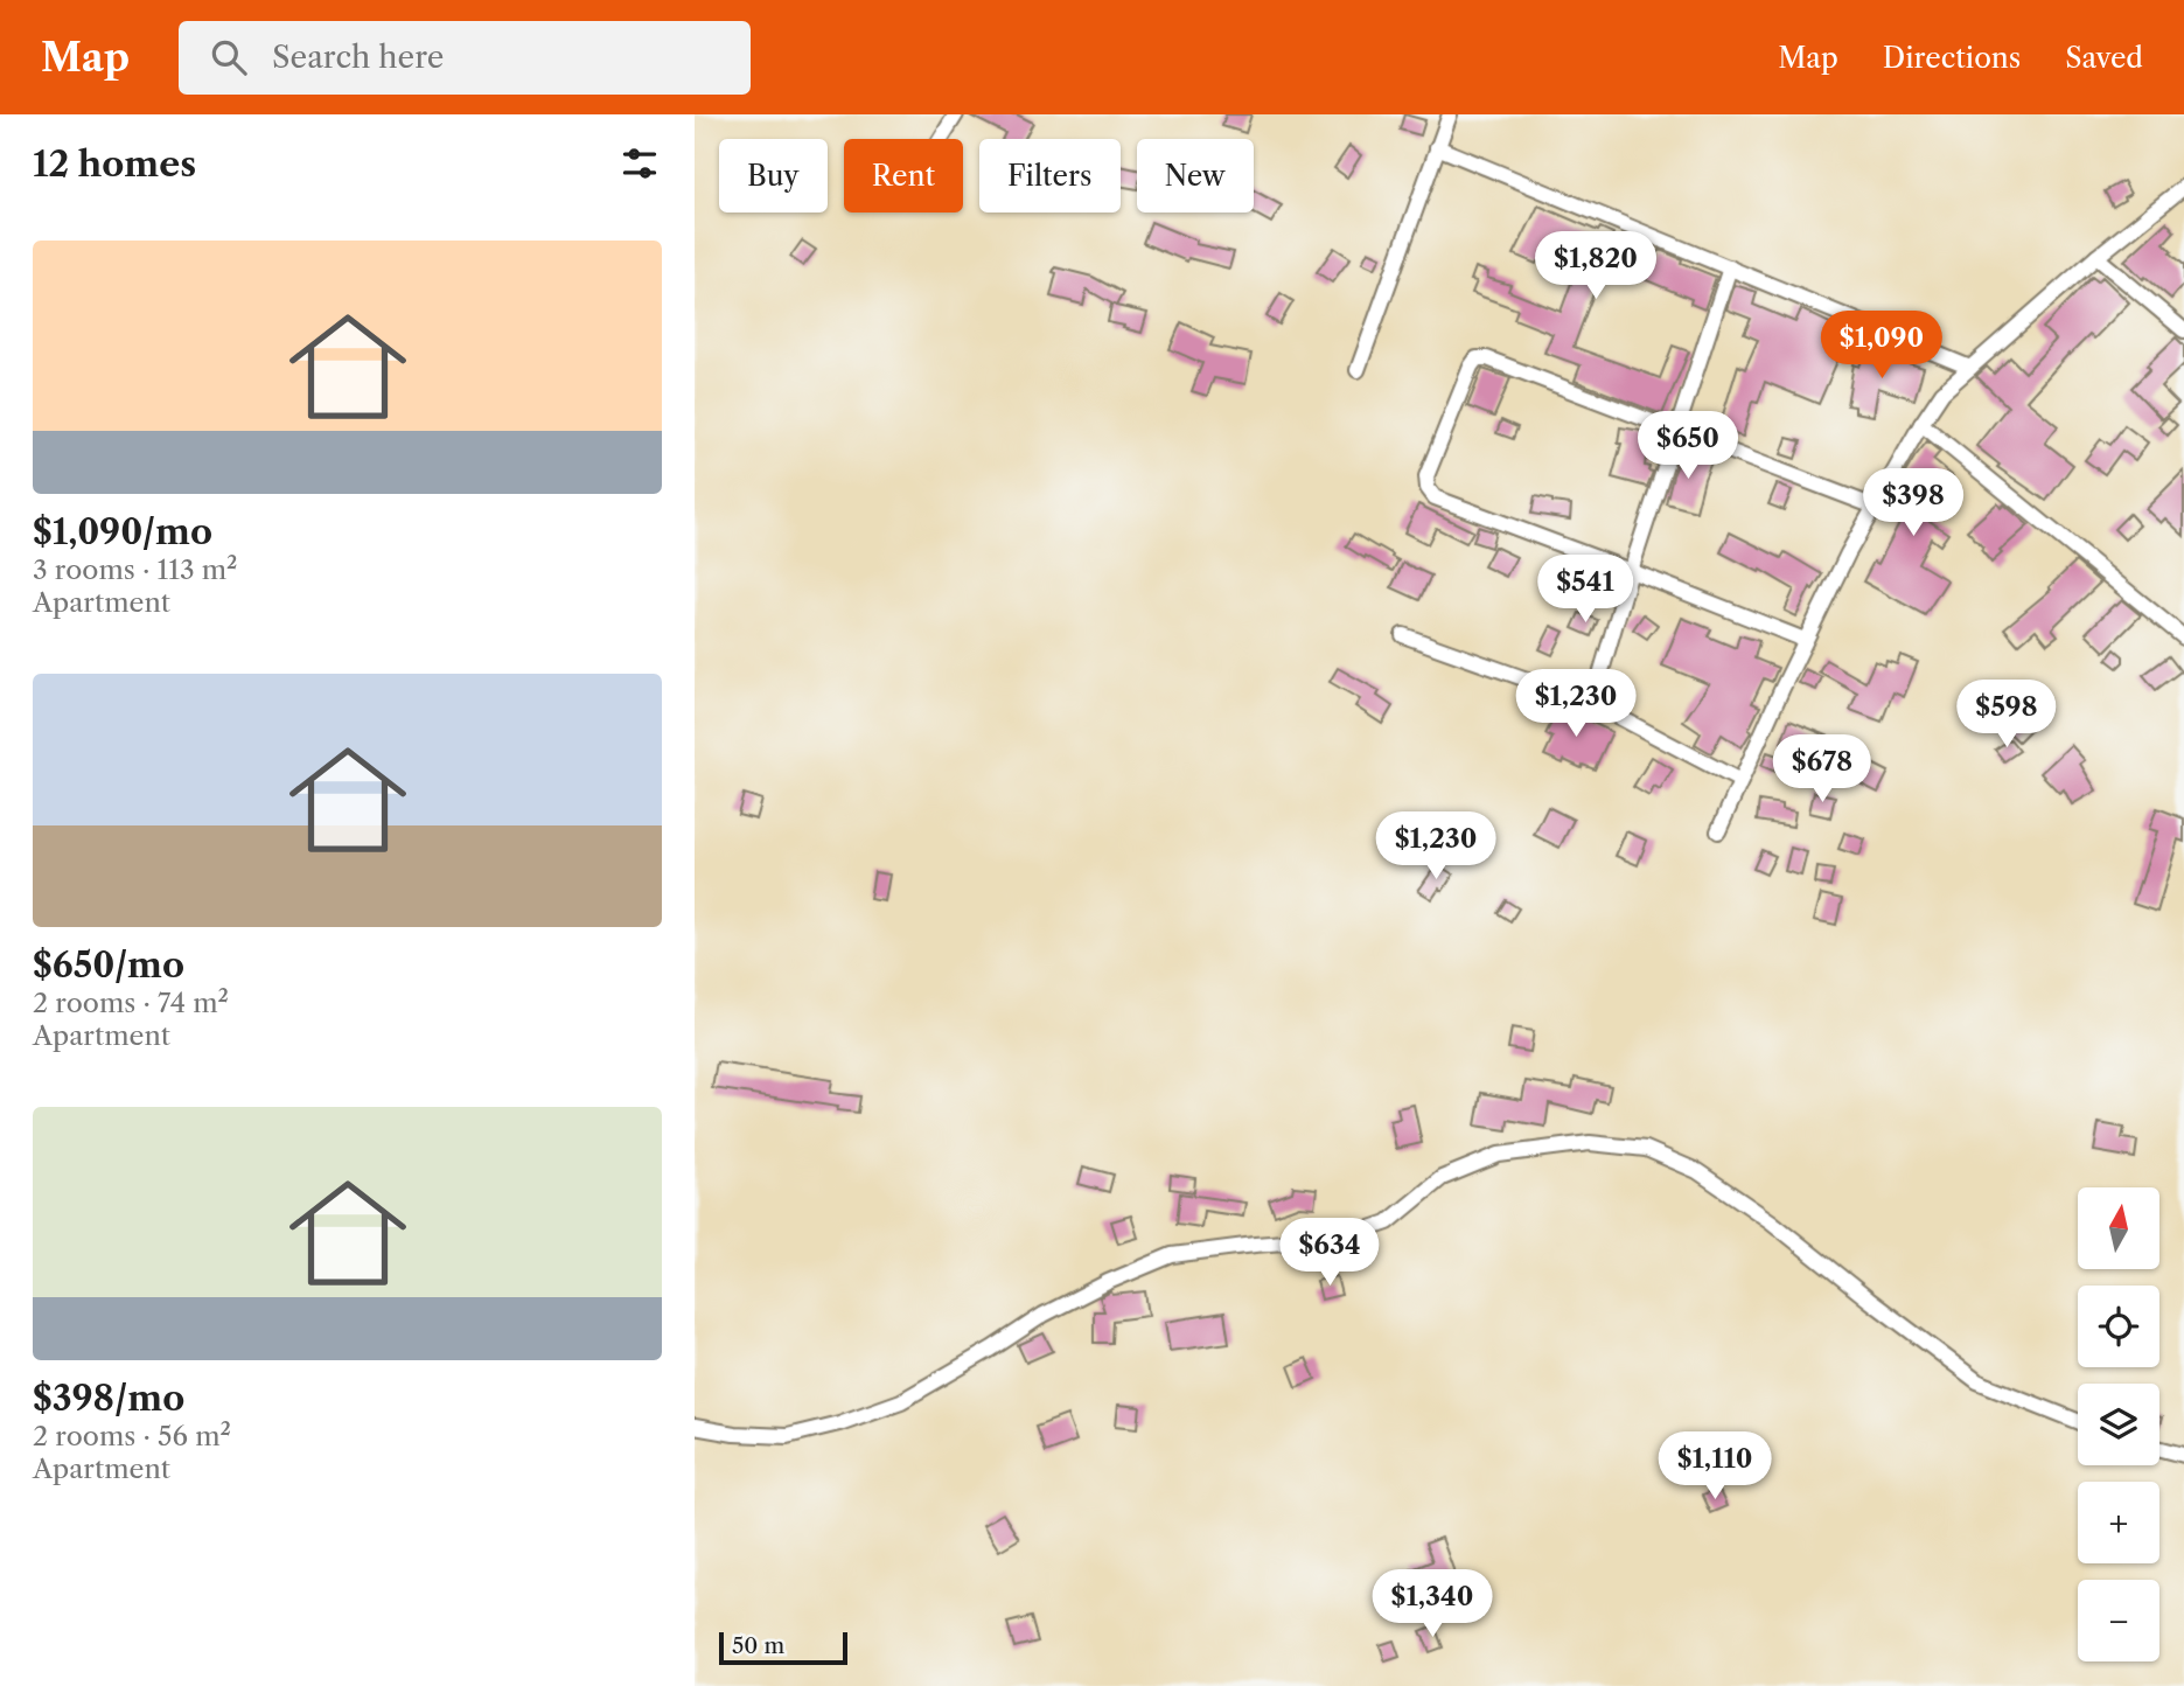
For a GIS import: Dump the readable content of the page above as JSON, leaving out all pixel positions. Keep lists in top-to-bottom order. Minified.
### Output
{"scale_bar":"50 m","north":"top","page":{"header":"Map","search":"Search here","nav":["Map","Directions","Saved"],"heading":"12 homes","chip":["Buy","Rent","Filters","New"],"list":[{"name":"$1,090/mo","note":"3 rooms · 113 m² · Apartment"},{"name":"$650/mo","note":"2 rooms · 74 m² · Apartment"},{"name":"$398/mo","note":"2 rooms · 56 m² · Apartment"}],"price":["$1,820","$1,090","$650","$398","$541","$1,230","$598","$678","$1,230","$634","$1,110","$1,340"],"map_buttons":["+","−"],"scale":"50 m"}}
